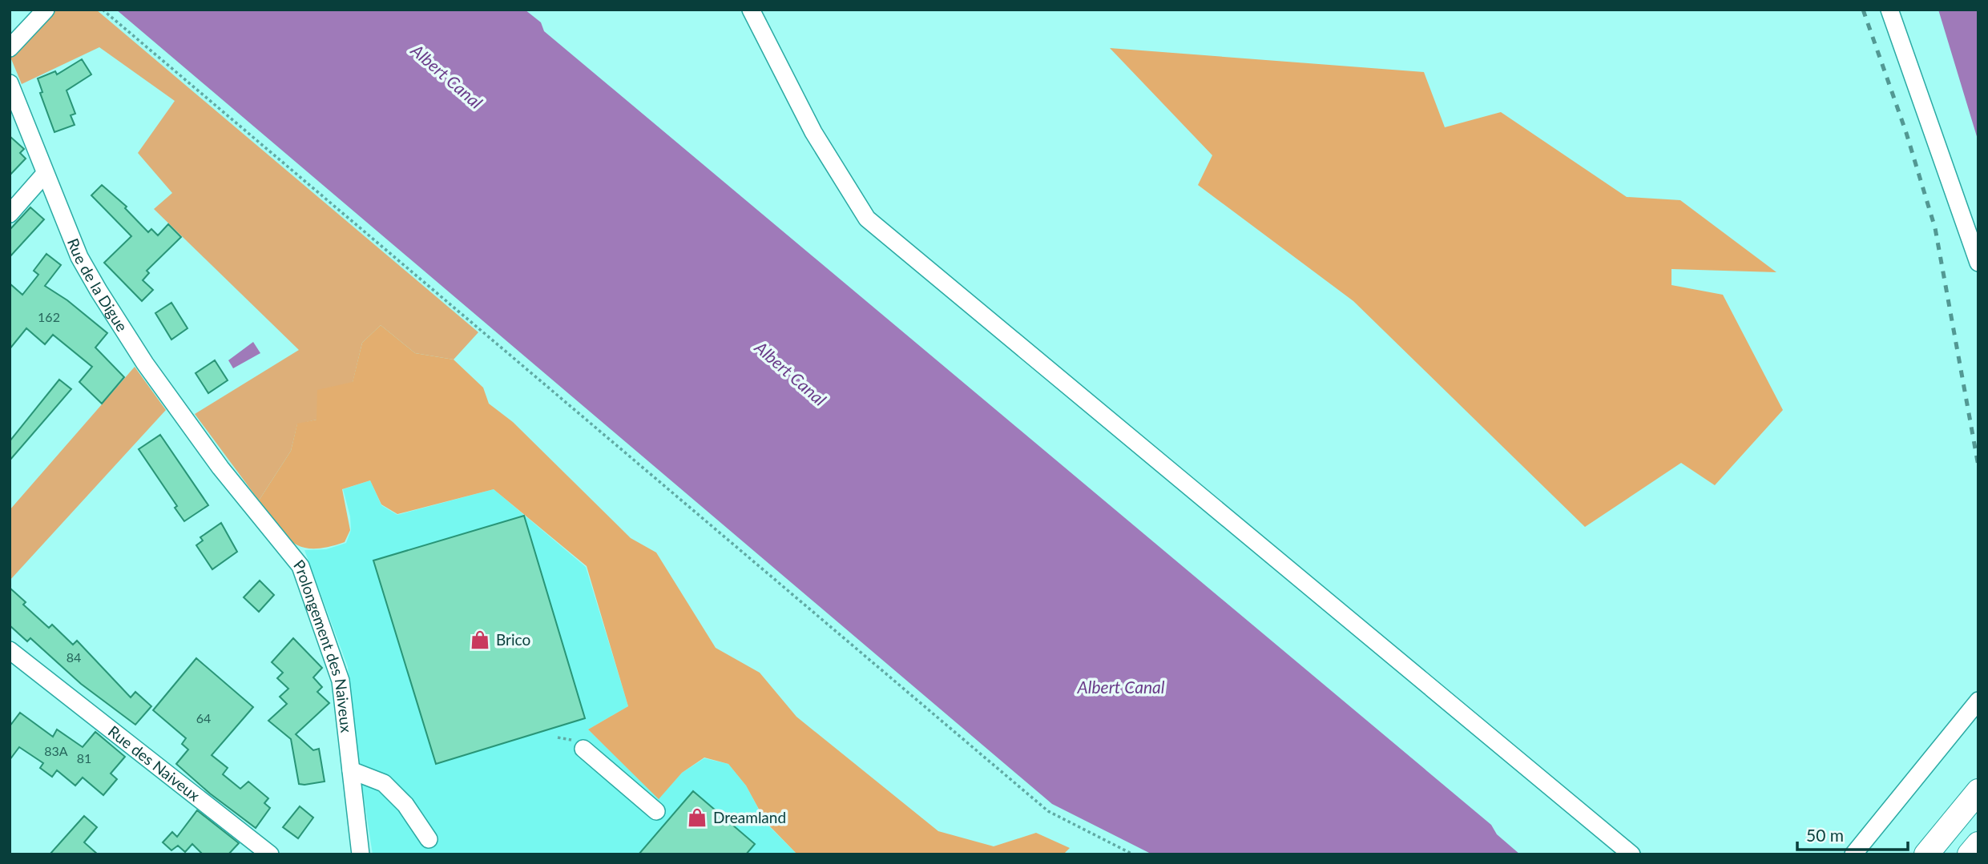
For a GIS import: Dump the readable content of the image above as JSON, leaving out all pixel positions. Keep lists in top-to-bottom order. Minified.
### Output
{"streets":{"street":["Rue de la Digue","Prolongement des Naiveux","Rue des Naiveux"]},"crossings":[["Rue de la Digue","Prolongement des Naiveux"]],"water":["Albert Canal"],"places":{"shop":["Brico","Dreamland"]},"house_numbers":["162","84","64","83A","81"],"scale_bar":"50 m"}
